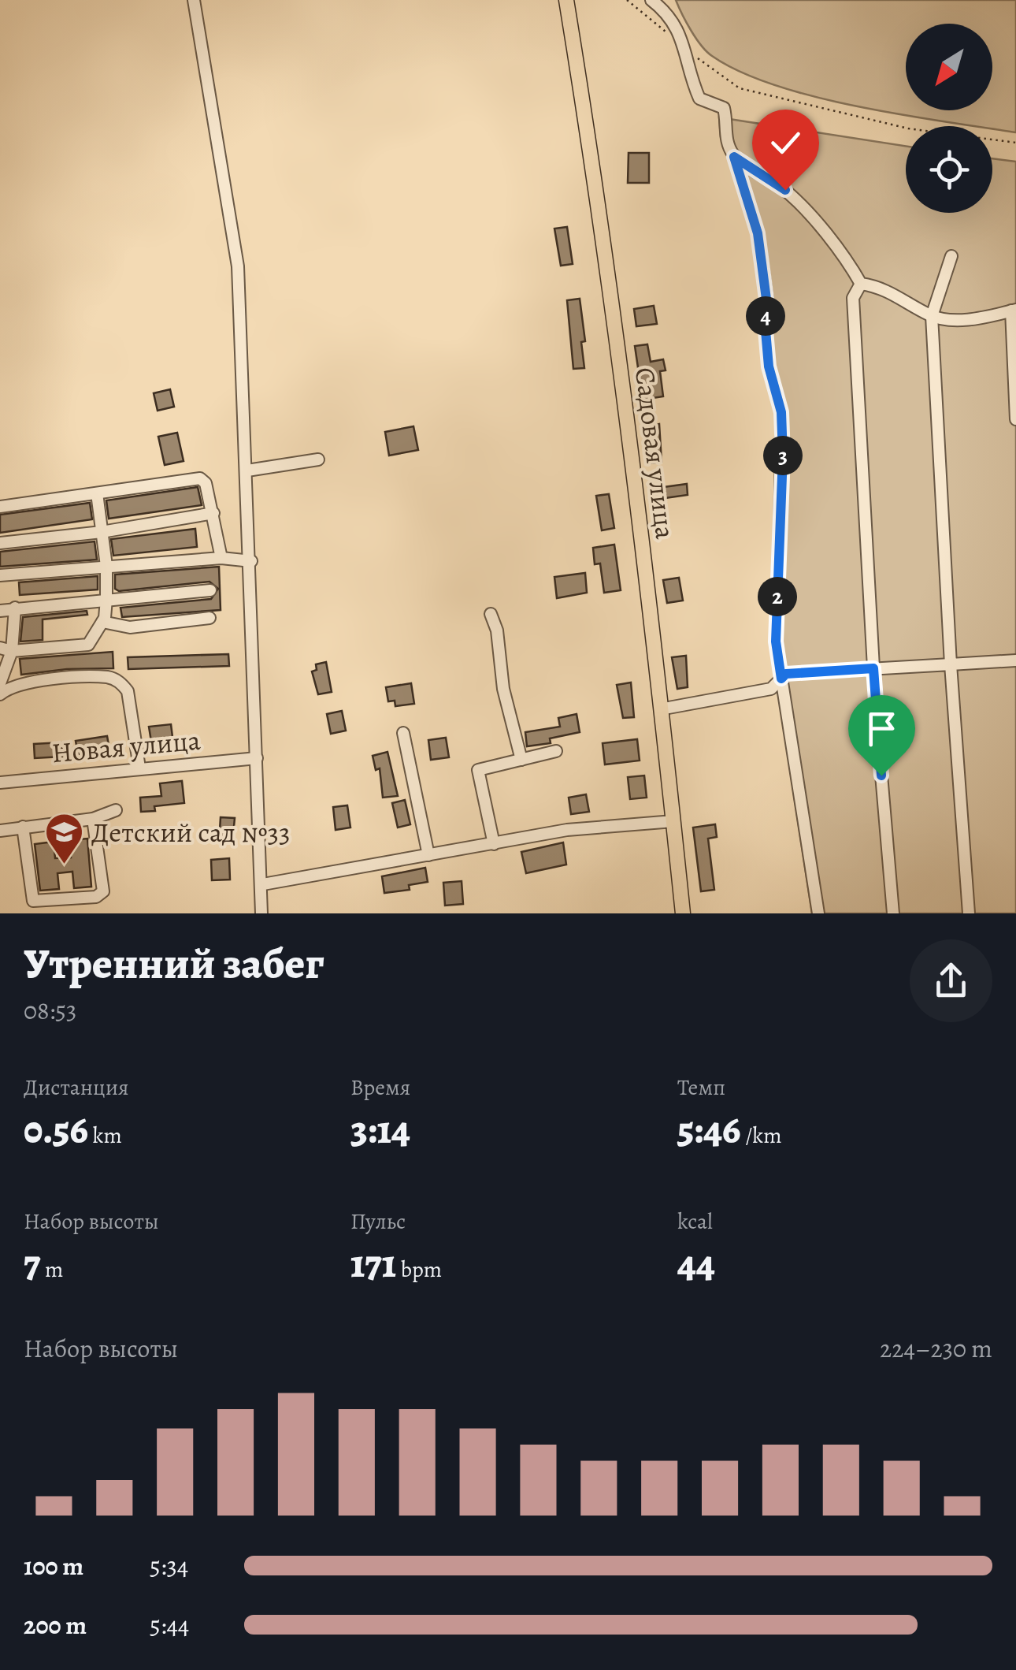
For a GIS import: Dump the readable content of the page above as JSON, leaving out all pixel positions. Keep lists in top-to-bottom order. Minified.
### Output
{"streets":{"main road":["Садовая улица"],"street":["Новая улица"]},"places":{"school or university":["Детский сад №33"]},"north":"bottom left","page":{"pins":["4","3","2"],"heading":["Утренний забег","08:53"],"stats":[["Дистанция","0.56 km"],["Время","3:14"],["Темп","5:46 /km"],["Набор высоты","7 m"],["Пульс","171 bpm"],["kcal","44"]],"chart":["Набор высоты","224–230 m"],"list":[{"name":"100 m","note":"5:34"},{"name":"200 m","note":"5:44"}]}}
